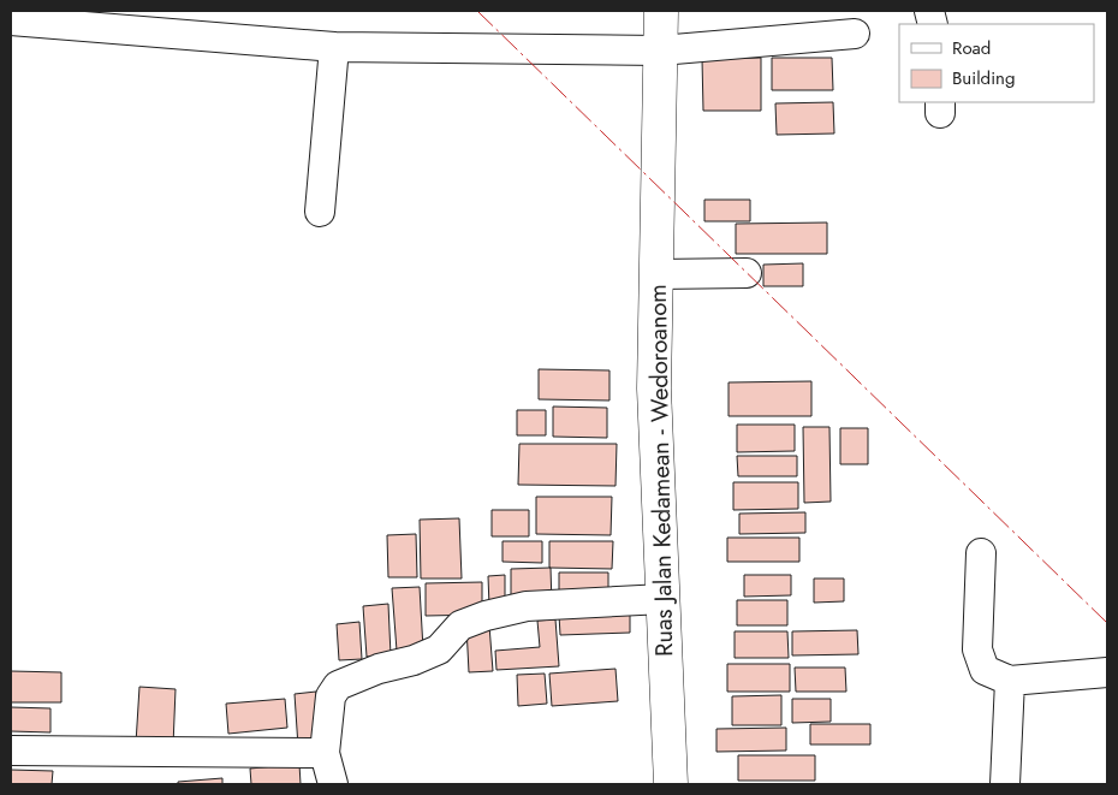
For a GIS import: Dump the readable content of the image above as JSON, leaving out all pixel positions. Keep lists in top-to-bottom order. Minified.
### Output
{"streets":{"main road":["Ruas Jalan Kedamean - Wedoroanom"]},"legend":["Road","Building"]}
